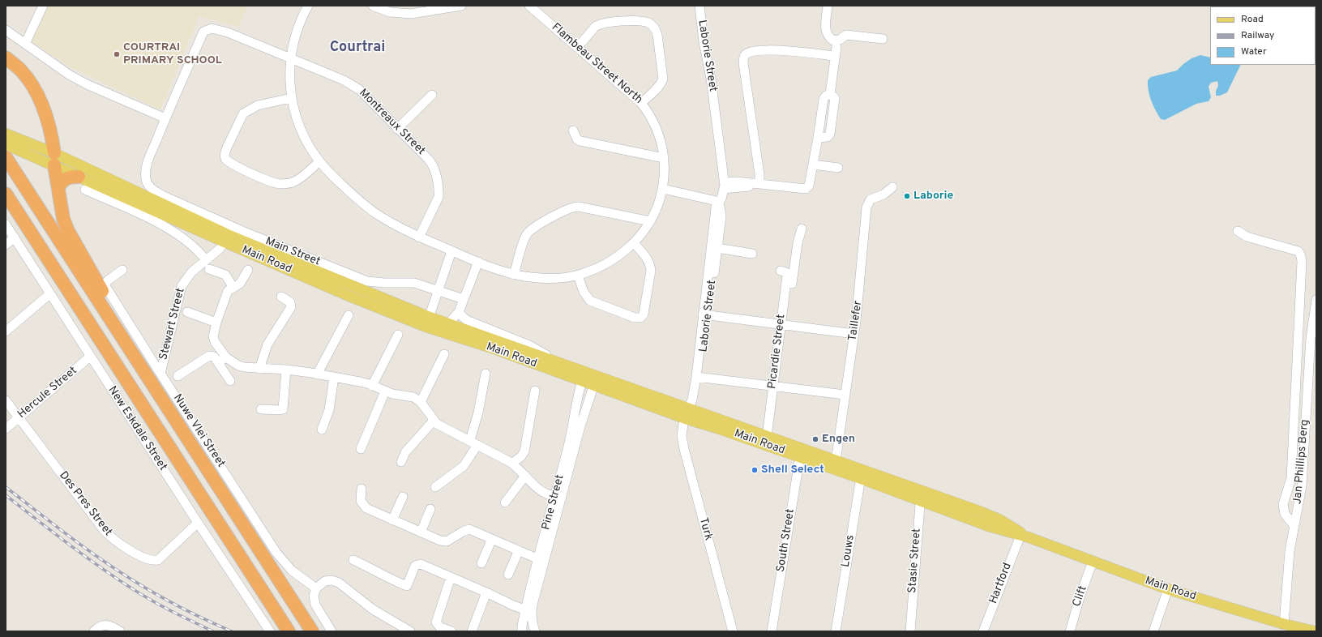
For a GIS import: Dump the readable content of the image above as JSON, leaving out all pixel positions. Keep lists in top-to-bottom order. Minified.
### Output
{"streets":{"main road":["Main Road"],"street":["Laborie Street","Flambeau Street North","Montreaux Street","Main Street","Taillefer","Stewart Street","Picardie Street","Hercule Street","New Eskdale Street","Nuwe Vlei Street","Jan Phillips Berg","Pine Street","Des Pres Street","Turk","South Street","Louws","Stasie Street","Hartford","Clift"]},"crossings":[["Laborie Street","Main Road"],["Laborie Street","Turk"],["Flambeau Street North","Montreaux Street"],["Montreaux Street","Main Street"],["Main Road","Taillefer"],["Main Road","Stewart Street"],["Main Road","Picardie Street"],["Main Road","Jan Phillips Berg"],["Main Road","Pine Street"],["Main Road","Turk"],["Main Road","South Street"],["Main Road","Louws"],["Main Road","Stasie Street"],["Main Road","Hartford"],["Main Road","Clift"],["Stewart Street","Nuwe Vlei Street"],["Hercule Street","New Eskdale Street"],["Hercule Street","Des Pres Street"],["New Eskdale Street","Des Pres Street"]],"districts":["Courtrai"],"places":["COURTRAI PRIMARY SCHOOL","Laborie","Engen","Shell Select"],"legend":["Road","Railway","Water"]}
